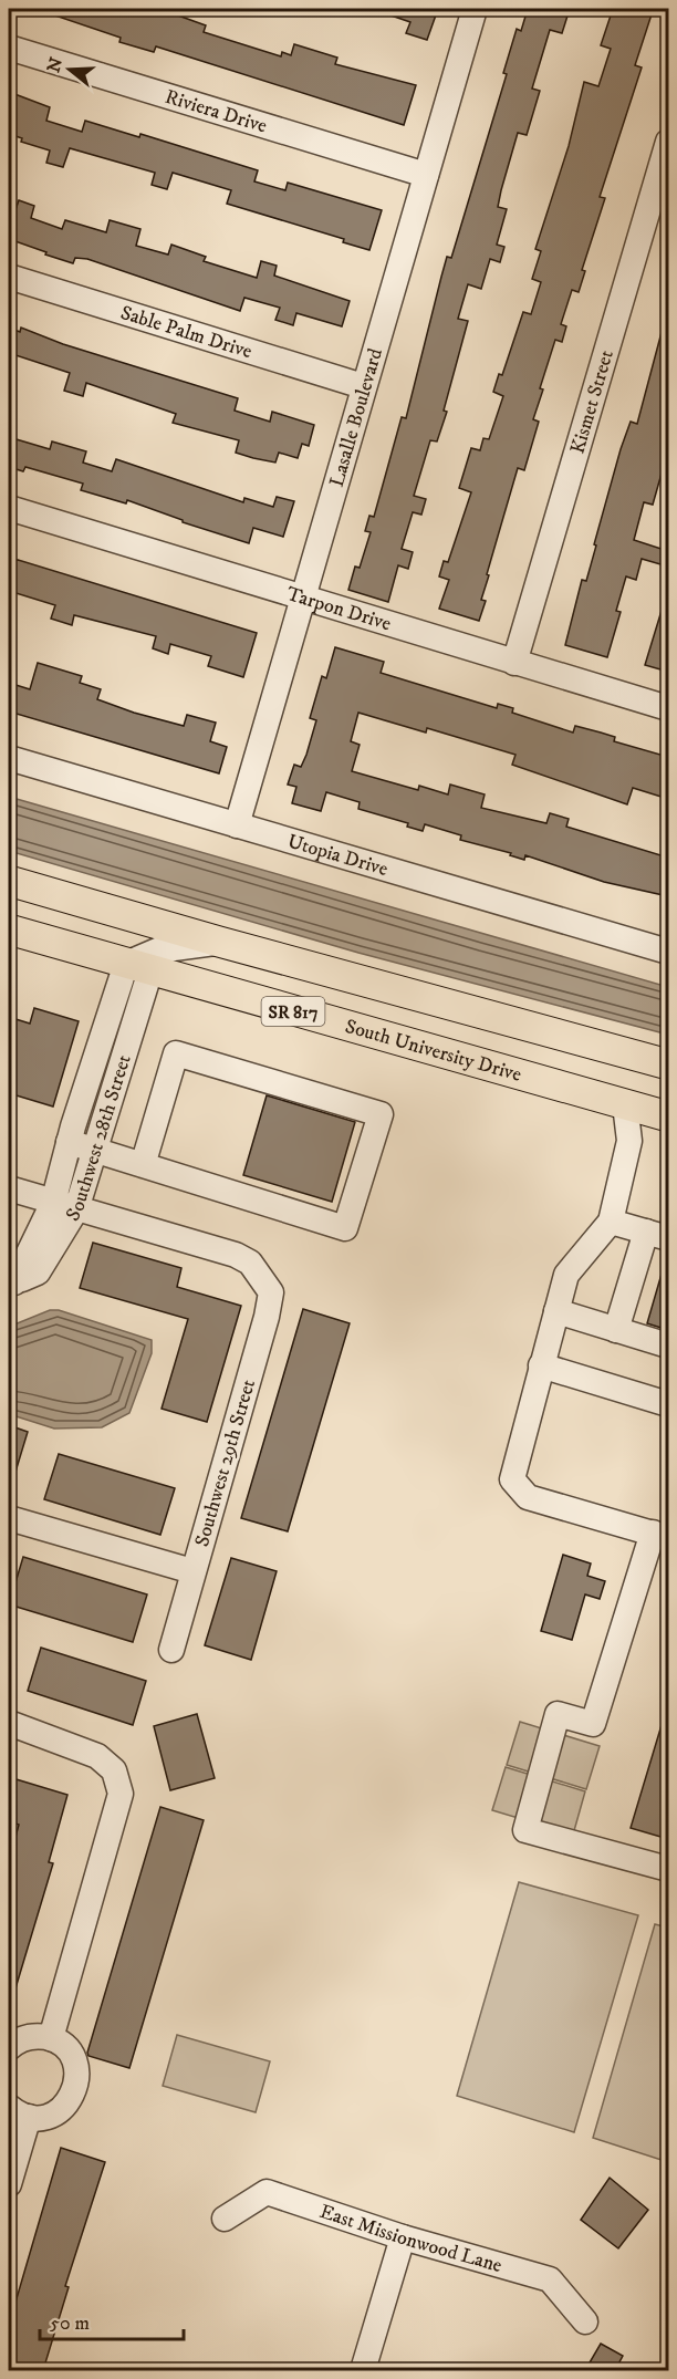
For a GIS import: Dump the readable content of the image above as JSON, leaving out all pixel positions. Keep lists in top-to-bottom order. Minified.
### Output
{"streets":{"main road":["SR 817","South University Drive"],"street":["Riviera Drive","Sable Palm Drive","Kismet Street","Lasalle Boulevard","Tarpon Drive","Utopia Drive","Southwest 28th Street","Southwest 29th Street","East Missionwood Lane"]},"crossings":[["Riviera Drive","Lasalle Boulevard"],["Sable Palm Drive","Lasalle Boulevard"],["Kismet Street","Tarpon Drive"],["Lasalle Boulevard","Tarpon Drive"],["Lasalle Boulevard","Utopia Drive"],["South University Drive","Southwest 28th Street"],["Southwest 28th Street","Southwest 29th Street"]],"scale_bar":"50 m","north":"left"}
